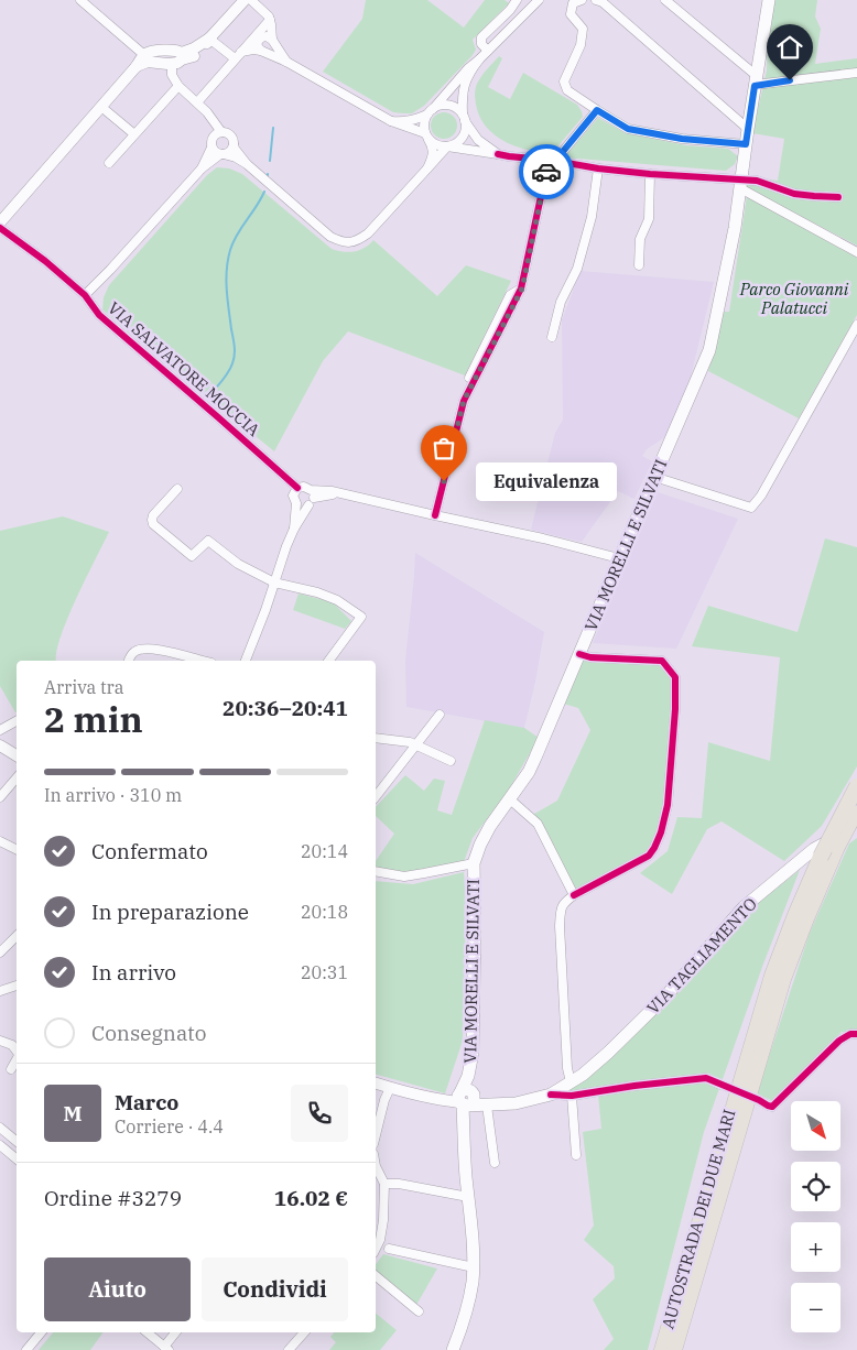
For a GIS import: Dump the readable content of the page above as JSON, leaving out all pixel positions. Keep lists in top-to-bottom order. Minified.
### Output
{"streets":{"highway":["AUTOSTRADA DEI DUE MARI"],"main road":["VIA MORELLI E SILVATI","VIA TAGLIAMENTO"],"street":["VIA SALVATORE MOCCIA"]},"crossings":[["VIA MORELLI E SILVATI","VIA TAGLIAMENTO"],["VIA TAGLIAMENTO","AUTOSTRADA DEI DUE MARI"]],"parks":["Parco Giovanni Palatucci"],"places":["Equivalenza"],"north":"bottom right","page":{"bubble":"Equivalenza","heading":["2 min","Arriva tra","20:36–20:41"],"panel":["Marco","Corriere · 4.4","Ordine #3279","16.02 €"],"bar":"In arrivo · 310 m","list":[["Confermato","20:14"],["In preparazione","20:18"],["In arrivo","20:31"],"Consegnato"],"round":"M","map_buttons":["+","−"],"buttons":["Aiuto","Condividi"]}}
